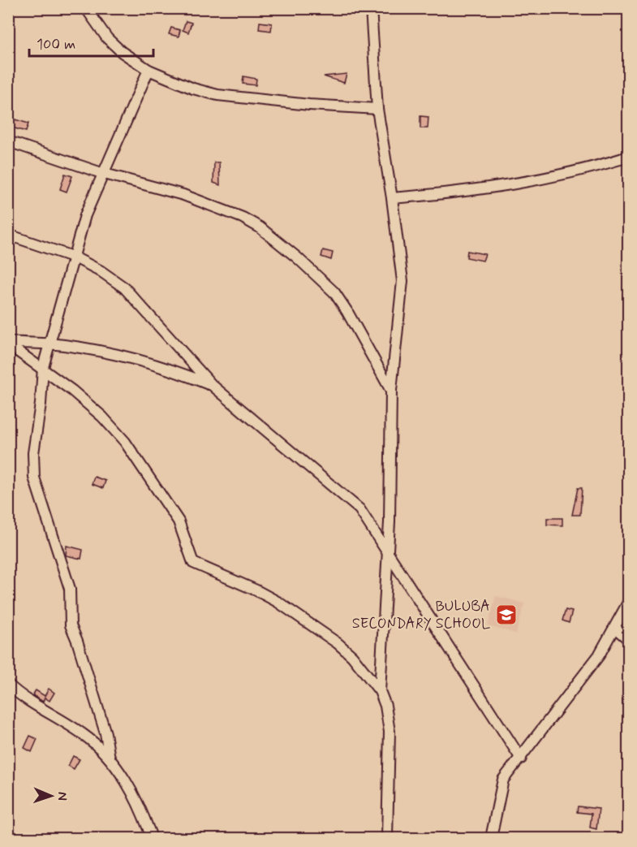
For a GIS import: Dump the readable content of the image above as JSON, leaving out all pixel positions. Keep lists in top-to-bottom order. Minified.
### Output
{"places":{"school or university":["BULUBA SECONDARY SCHOOL"]},"scale_bar":"100 m","north":"right"}
